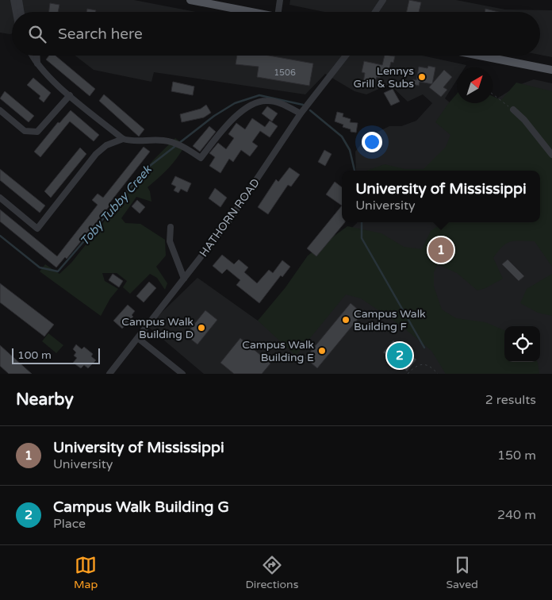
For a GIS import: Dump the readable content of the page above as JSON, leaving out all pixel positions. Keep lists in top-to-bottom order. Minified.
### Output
{"streets":{"street":["HATHORN ROAD"]},"water":["Toby Tubby Creek"],"places":["Lennys Grill & Subs","Campus Walk Building F","Campus Walk Building D","Campus Walk Building E"],"house_numbers":["1506"],"scale_bar":"100 m","north":"top right","page":{"search":"Search here","popup":["University of Mississippi","University"],"pins":["1","2"],"scale":"100 m","heading":["Nearby","2 results"],"list":[{"mark":"1","name":"University of Mississippi","note":"University","value":"150 m"},{"mark":"2","name":"Campus Walk Building G","note":"Place","value":"240 m"}],"nav":["Map","Directions","Saved"]}}
